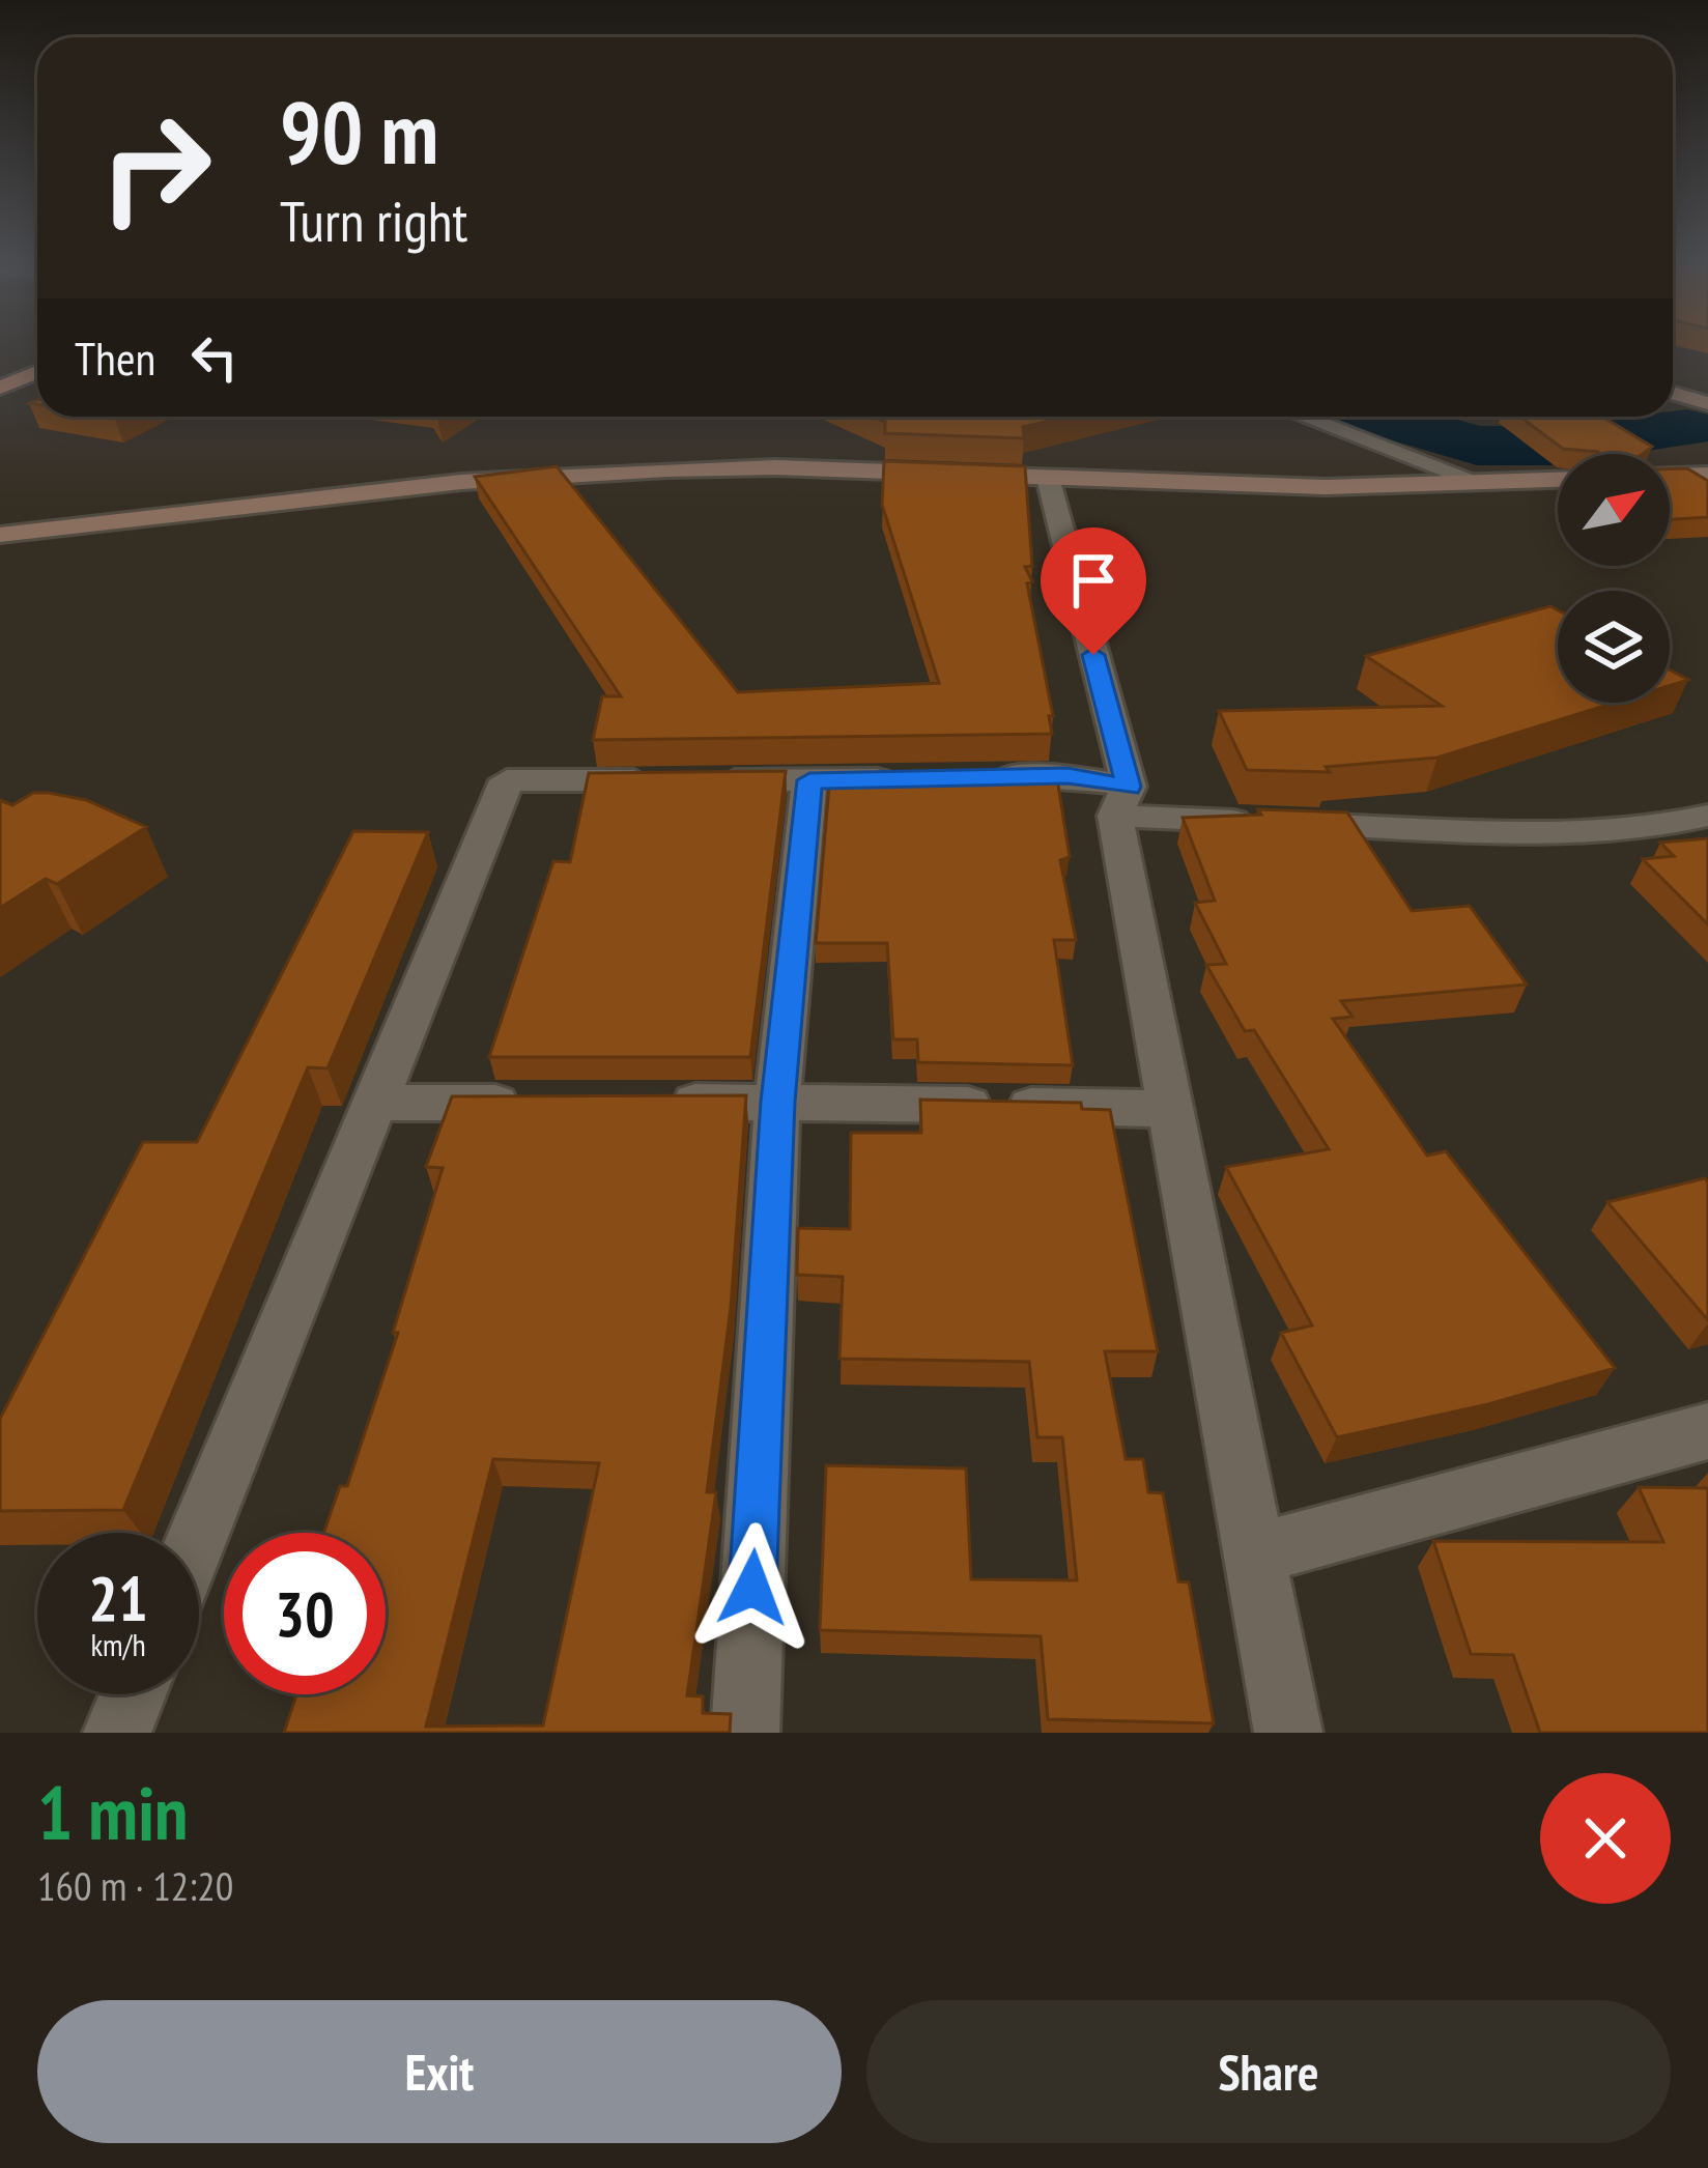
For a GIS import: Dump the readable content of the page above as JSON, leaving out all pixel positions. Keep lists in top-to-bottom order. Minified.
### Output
{"north":"top right","page":{"turn":["90 m","Turn right"],"then":"Then","speed":"21 km/h","limit":"30","heading":["1 min","160 m · 12:20"],"buttons":["Exit","Share"]}}
